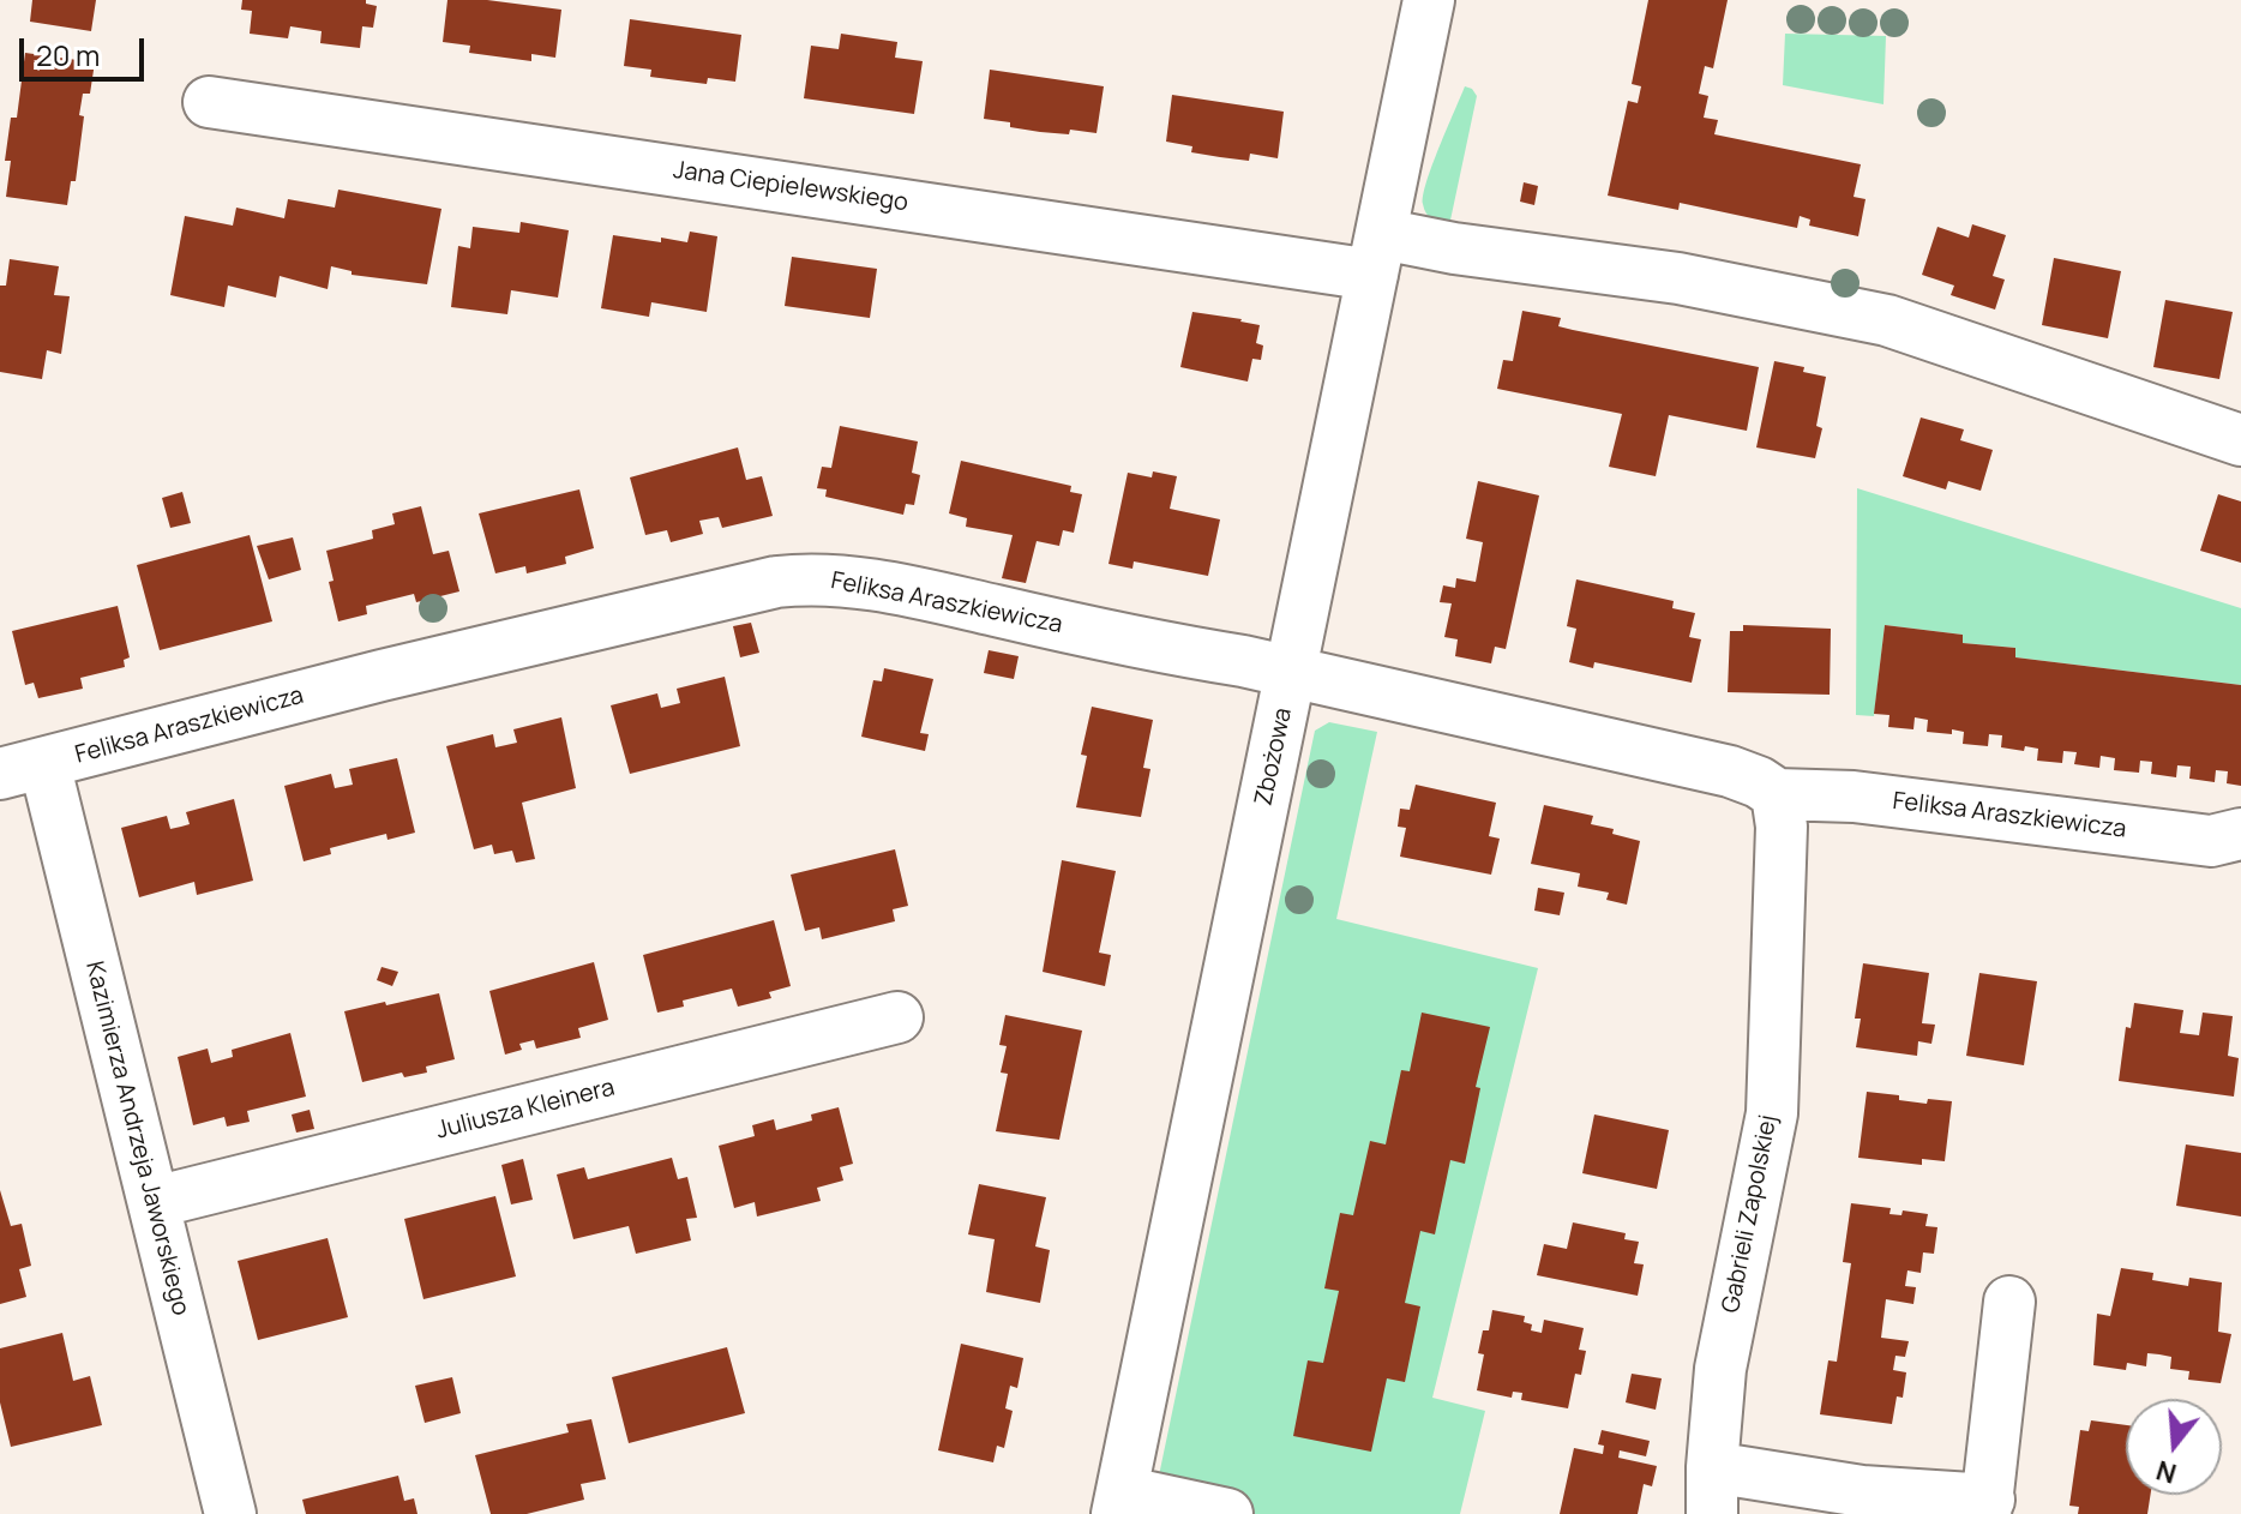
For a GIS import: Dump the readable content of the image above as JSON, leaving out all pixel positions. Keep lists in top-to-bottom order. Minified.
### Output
{"streets":{"street":["Jana Ciepielewskiego","Feliksa Araszkiewicza","Zbożowa","Juliusza Kleinera","Kazimierza Andrzeja Jaworskiego","Gabrieli Zapolskiej"]},"crossings":[["Jana Ciepielewskiego","Zbożowa"],["Feliksa Araszkiewicza","Zbożowa"],["Feliksa Araszkiewicza","Kazimierza Andrzeja Jaworskiego"],["Feliksa Araszkiewicza","Gabrieli Zapolskiej"],["Juliusza Kleinera","Kazimierza Andrzeja Jaworskiego"]],"scale_bar":"20 m","north":"bottom"}
